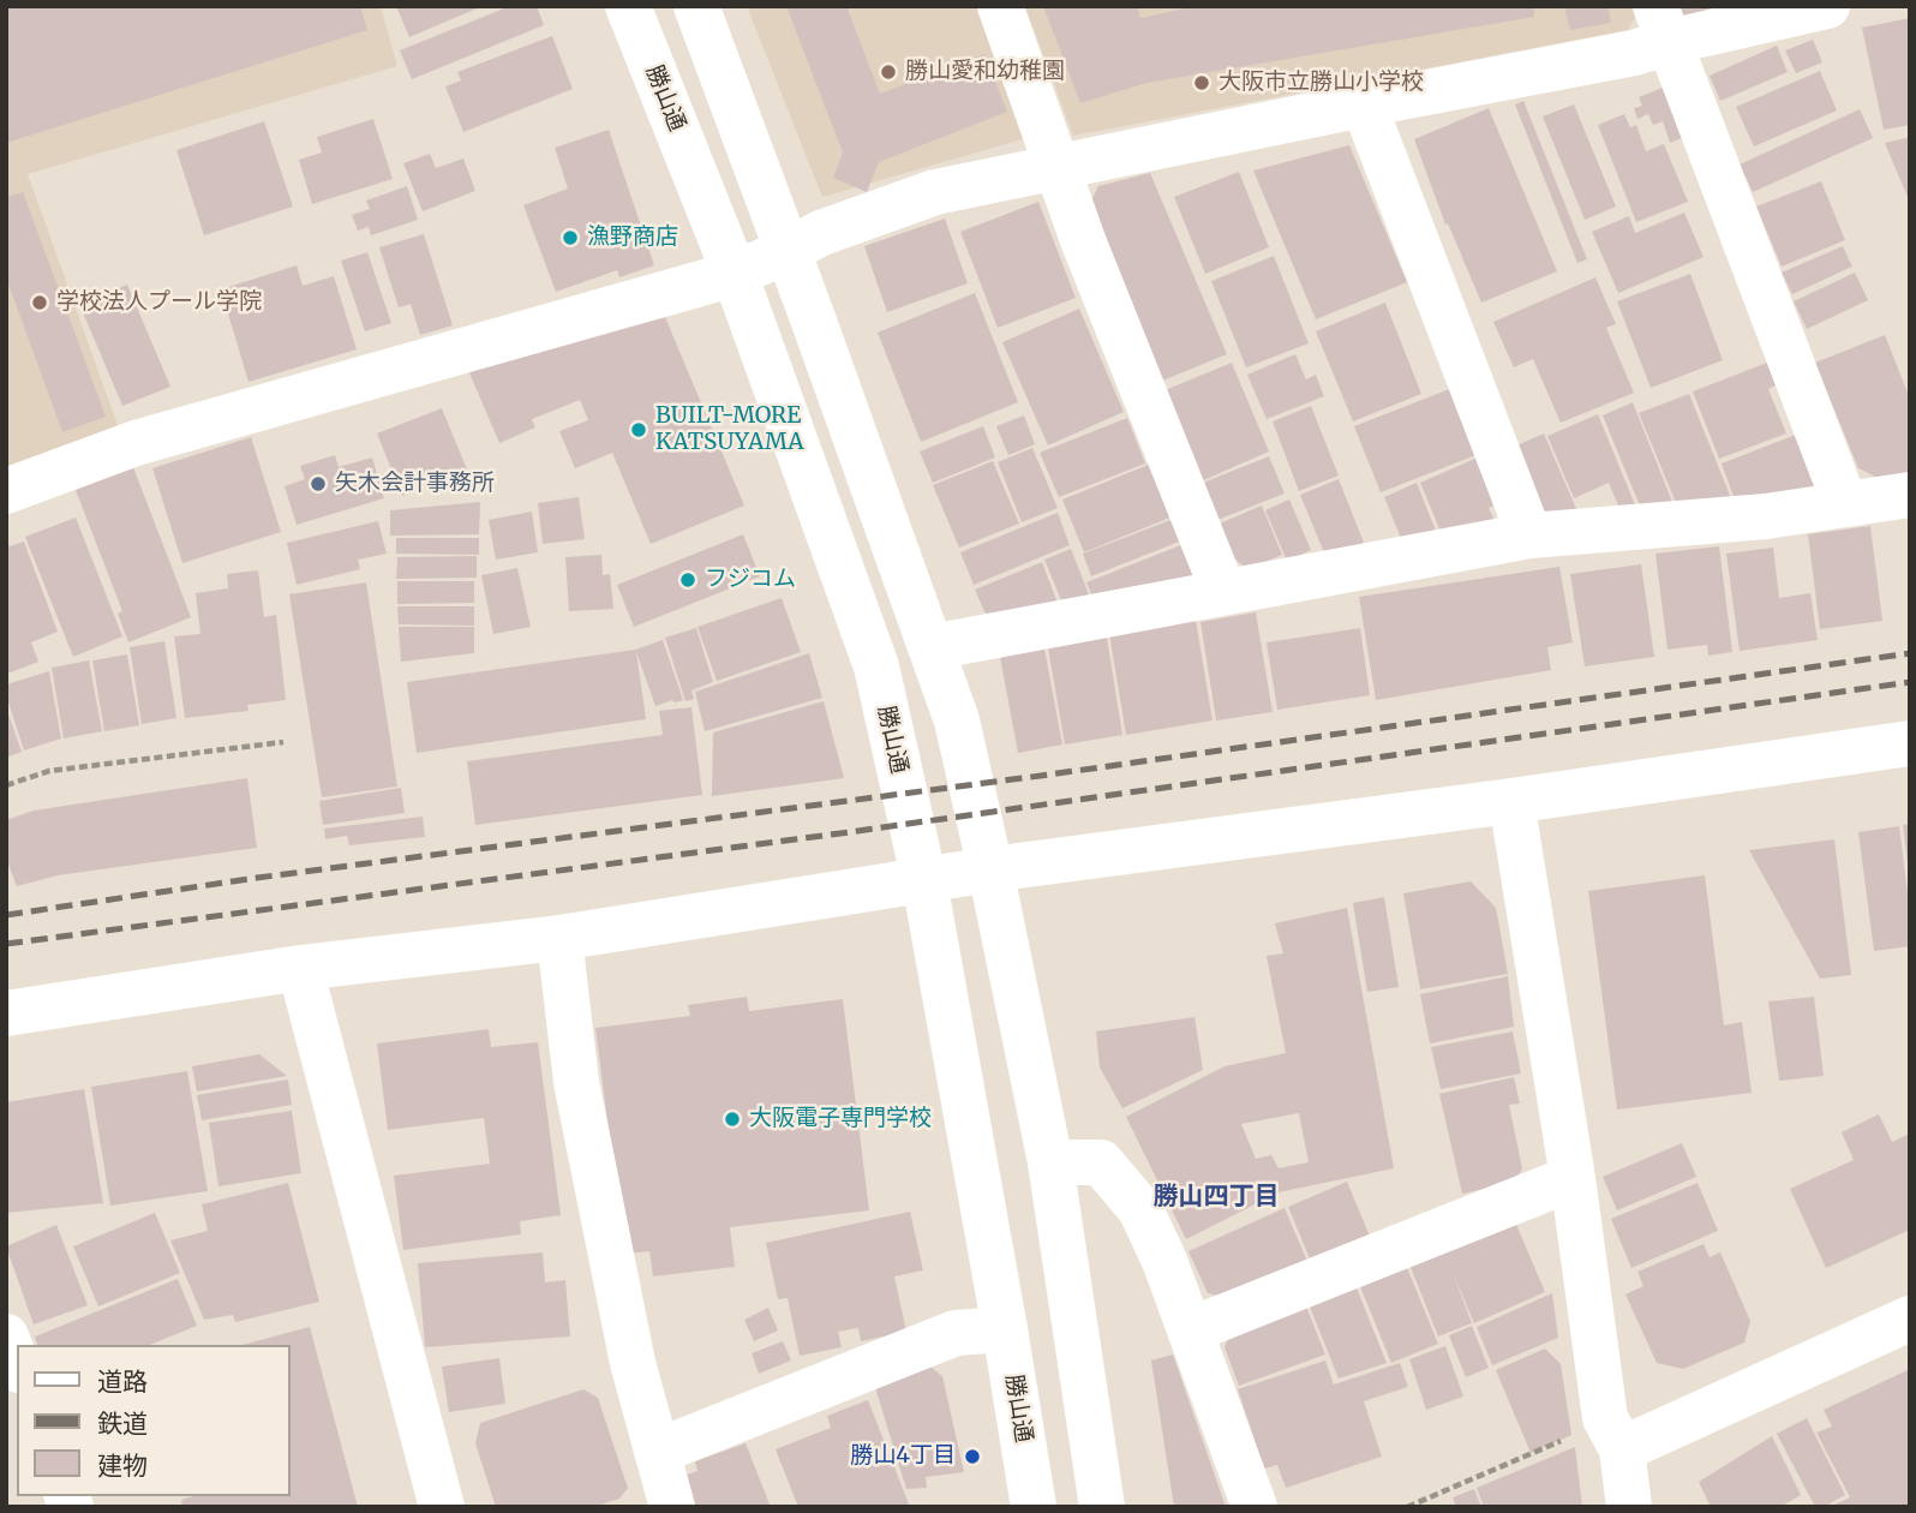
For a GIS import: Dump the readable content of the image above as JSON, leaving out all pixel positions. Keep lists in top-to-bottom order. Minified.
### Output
{"streets":{"street":["勝山通"]},"districts":["勝山四丁目"],"places":["勝山愛和幼稚園","大阪市立勝山小学校","漁野商店","学校法人プール学院","BUILT-MORE KATSUYAMA","矢木会計事務所","フジコム","大阪電子専門学校","勝山4丁目"],"legend":["道路","鉄道","建物"]}
